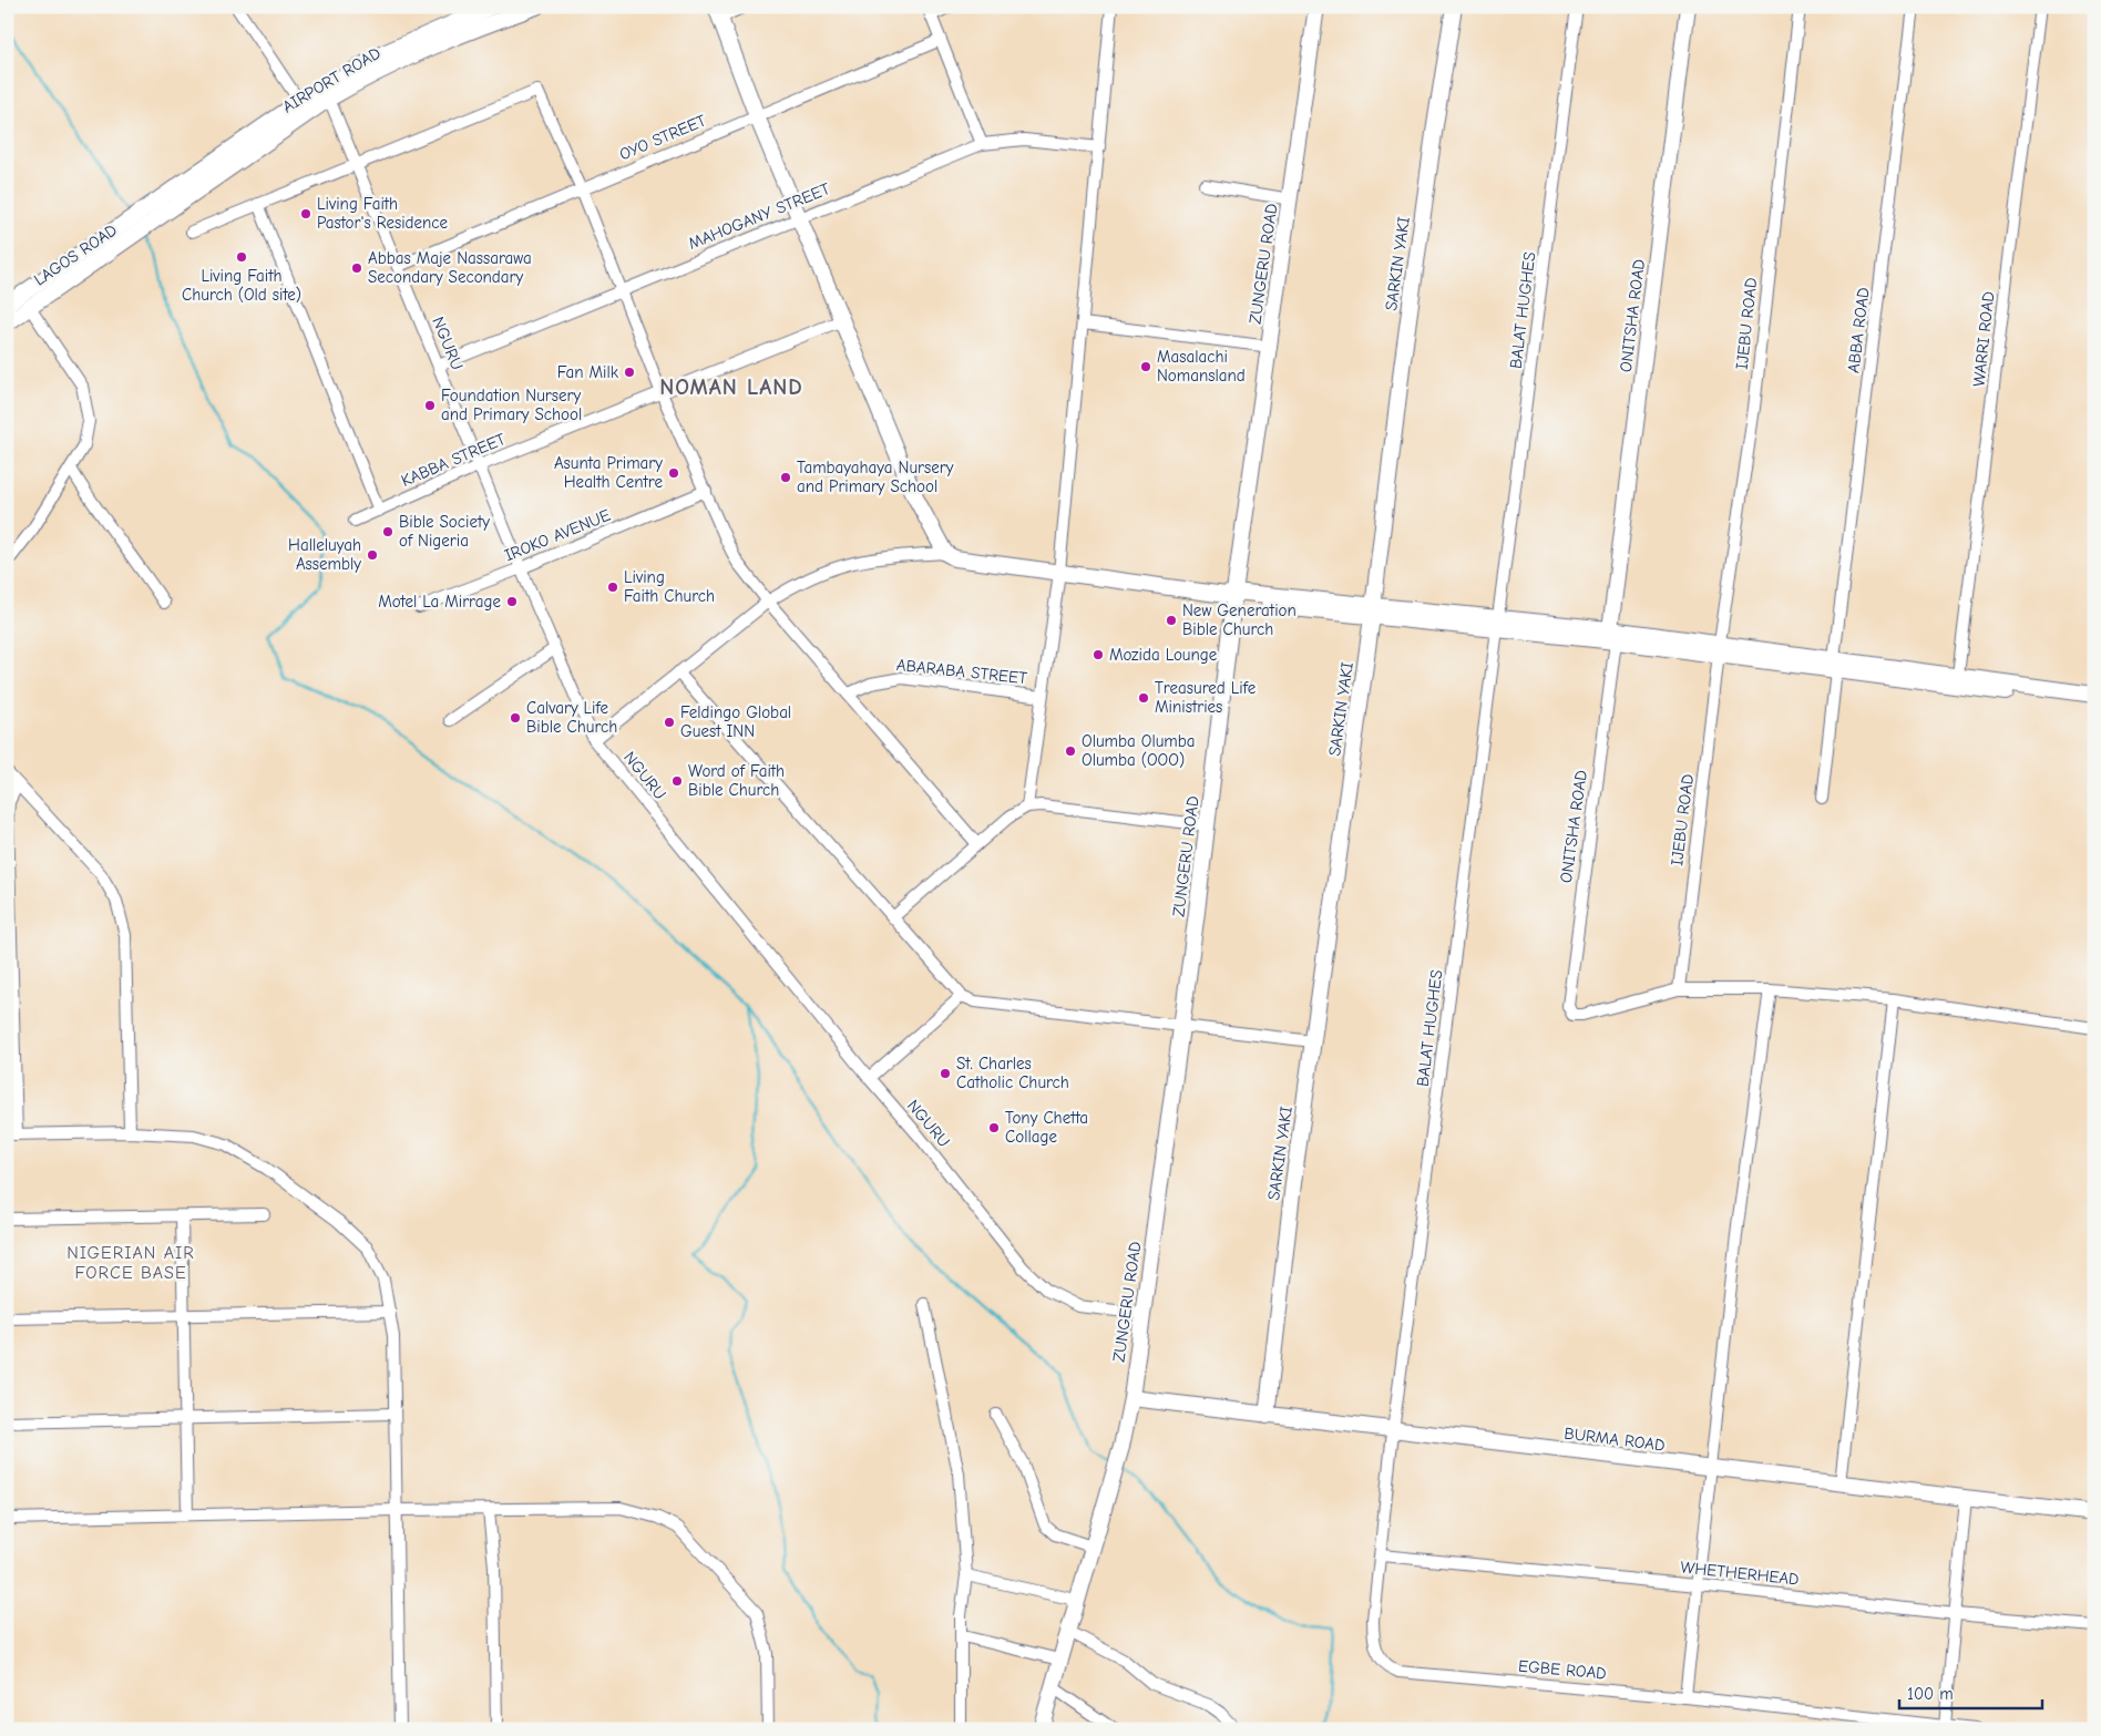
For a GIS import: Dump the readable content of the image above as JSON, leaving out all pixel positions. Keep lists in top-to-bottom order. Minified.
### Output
{"streets":{"street":["AIRPORT ROAD","OYO STREET","MAHOGANY STREET","LAGOS ROAD","ZUNGERU ROAD","SARKIN YAKI","BALAT HUGHES","ONITSHA ROAD","IJEBU ROAD","ABBA ROAD","WARRI ROAD","NGURU","KABBA STREET","IROKO AVENUE","ABARABA STREET","BURMA ROAD","WHETHERHEAD","EGBE ROAD"]},"crossings":[["AIRPORT ROAD","LAGOS ROAD"],["AIRPORT ROAD","NGURU"],["OYO STREET","NGURU"],["MAHOGANY STREET","NGURU"],["ZUNGERU ROAD","NGURU"],["ZUNGERU ROAD","BURMA ROAD"],["SARKIN YAKI","BURMA ROAD"],["BALAT HUGHES","BURMA ROAD"],["BALAT HUGHES","EGBE ROAD"],["ONITSHA ROAD","IJEBU ROAD"],["NGURU","KABBA STREET"],["NGURU","IROKO AVENUE"],["BURMA ROAD","EGBE ROAD"],["WHETHERHEAD","EGBE ROAD"]],"districts":["NOMAN LAND","NIGERIAN AIR FORCE BASE"],"places":["Living Faith Pastor's Residence","Living Faith Church (Old site)","Abbas Maje Nassarawa Secondary Secondary","Masalachi Nomansland","Fan Milk","Foundation Nursery and Primary School","Asunta Primary Health Centre","Tambayahaya Nursery and Primary School","Bible Society of Nigeria","Halleluyah Assembly","Living Faith Church","Motel La Mirrage","New Generation Bible Church","Mozida Lounge","Treasured Life Ministries","Calvary Life Bible Church","Feldingo Global Guest INN","Olumba Olumba Olumba (OOO)","Word of Faith Bible Church","St. Charles Catholic Church","Tony Chetta Collage"],"scale_bar":"100 m"}
